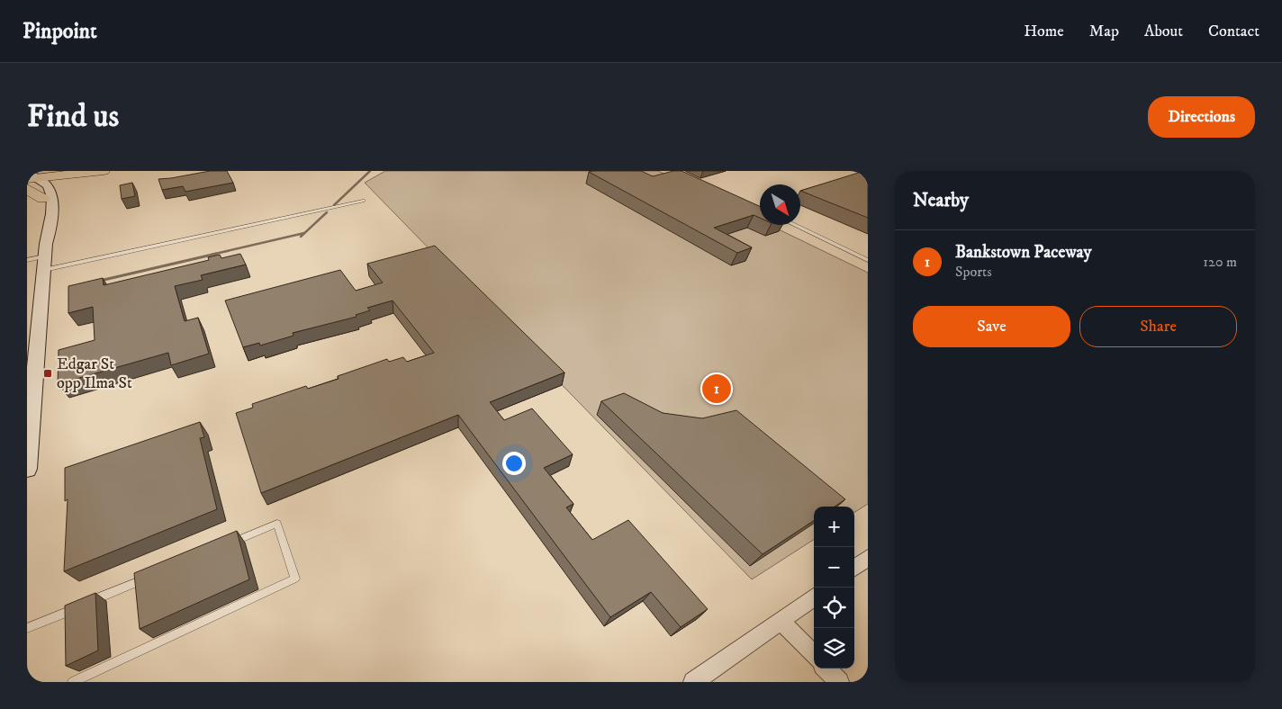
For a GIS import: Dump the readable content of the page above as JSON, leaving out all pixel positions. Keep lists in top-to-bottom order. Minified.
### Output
{"places":{"transit":["Edgar St opp Ilma St"]},"north":"bottom right","page":{"header":"Pinpoint","nav":["Home","Map","About","Contact"],"buttons":["Directions",["Save","Share"]],"title":"Find us","heading":"Nearby","list":[{"mark":"1","name":"Bankstown Paceway","note":"Sports","value":"120 m"}],"pins":"1","map_buttons":["+","−"]}}
